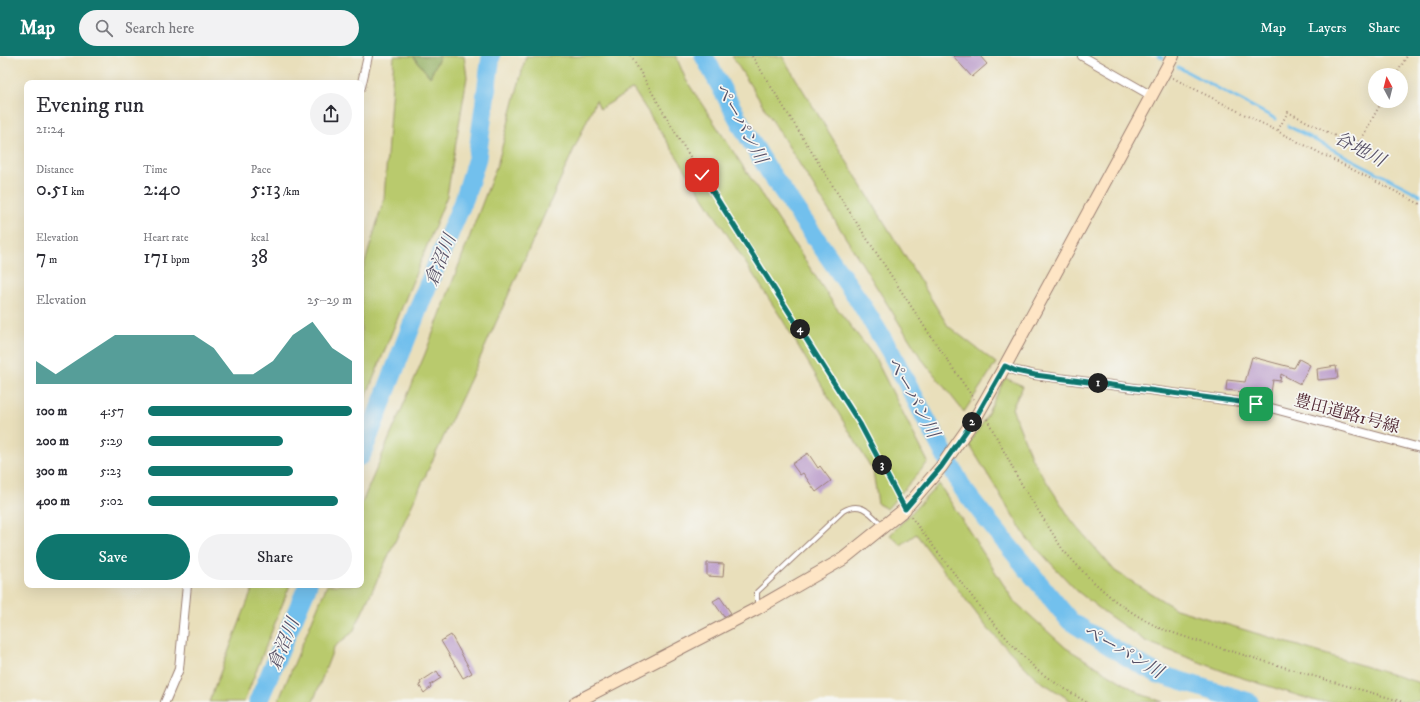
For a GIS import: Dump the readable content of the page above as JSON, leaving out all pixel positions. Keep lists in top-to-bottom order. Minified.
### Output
{"streets":{"street":["豊田道路1号線"]},"water":["ペーパン川","谷地川","倉沼川"],"north":"top","page":{"header":"Map","search":"Search here","nav":["Map","Layers","Share"],"heading":["Evening run","21:24"],"stats":[["Distance","0.51 km"],["Time","2:40"],["Pace","5:13 /km"],["Elevation","7 m"],["Heart rate","171 bpm"],["kcal","38"]],"chart":["Elevation","25–29 m"],"pins":["4","1","2","3"],"list":[{"name":"100 m","note":"4:57"},{"name":"200 m","note":"5:29"},{"name":"300 m","note":"5:23"},{"name":"400 m","note":"5:02"}],"buttons":["Save","Share"]}}
